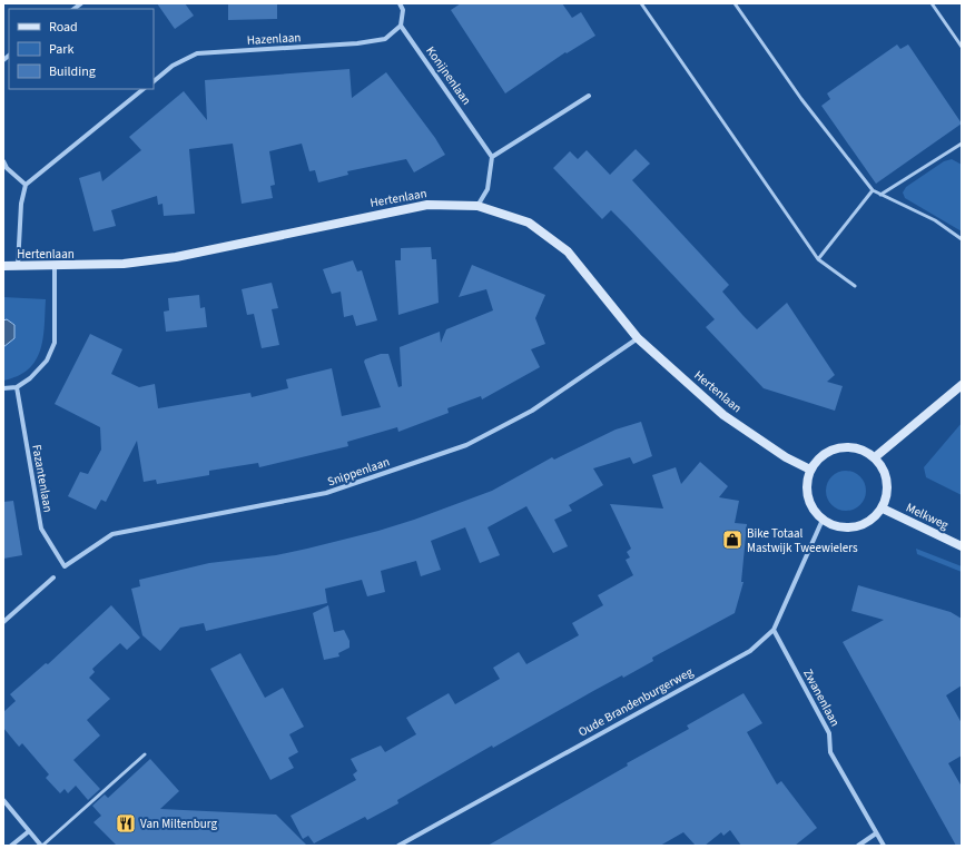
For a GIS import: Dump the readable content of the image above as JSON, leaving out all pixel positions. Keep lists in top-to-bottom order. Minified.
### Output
{"streets":{"street":["Hazenlaan","Konijnenlaan","Hertenlaan","Snippenlaan","Fazantenlaan","Melkweg","Zwanenlaan","Oude Brandenburgerweg"]},"crossings":[["Hazenlaan","Konijnenlaan"],["Hertenlaan","Snippenlaan"],["Hertenlaan","Melkweg"],["Hertenlaan","Oude Brandenburgerweg"],["Snippenlaan","Fazantenlaan"],["Melkweg","Oude Brandenburgerweg"],["Zwanenlaan","Oude Brandenburgerweg"]],"places":{"shop":["Bike Totaal Mastwijk Tweewielers"],"restaurant":["Van Miltenburg"]},"legend":["Road","Park","Building"]}
